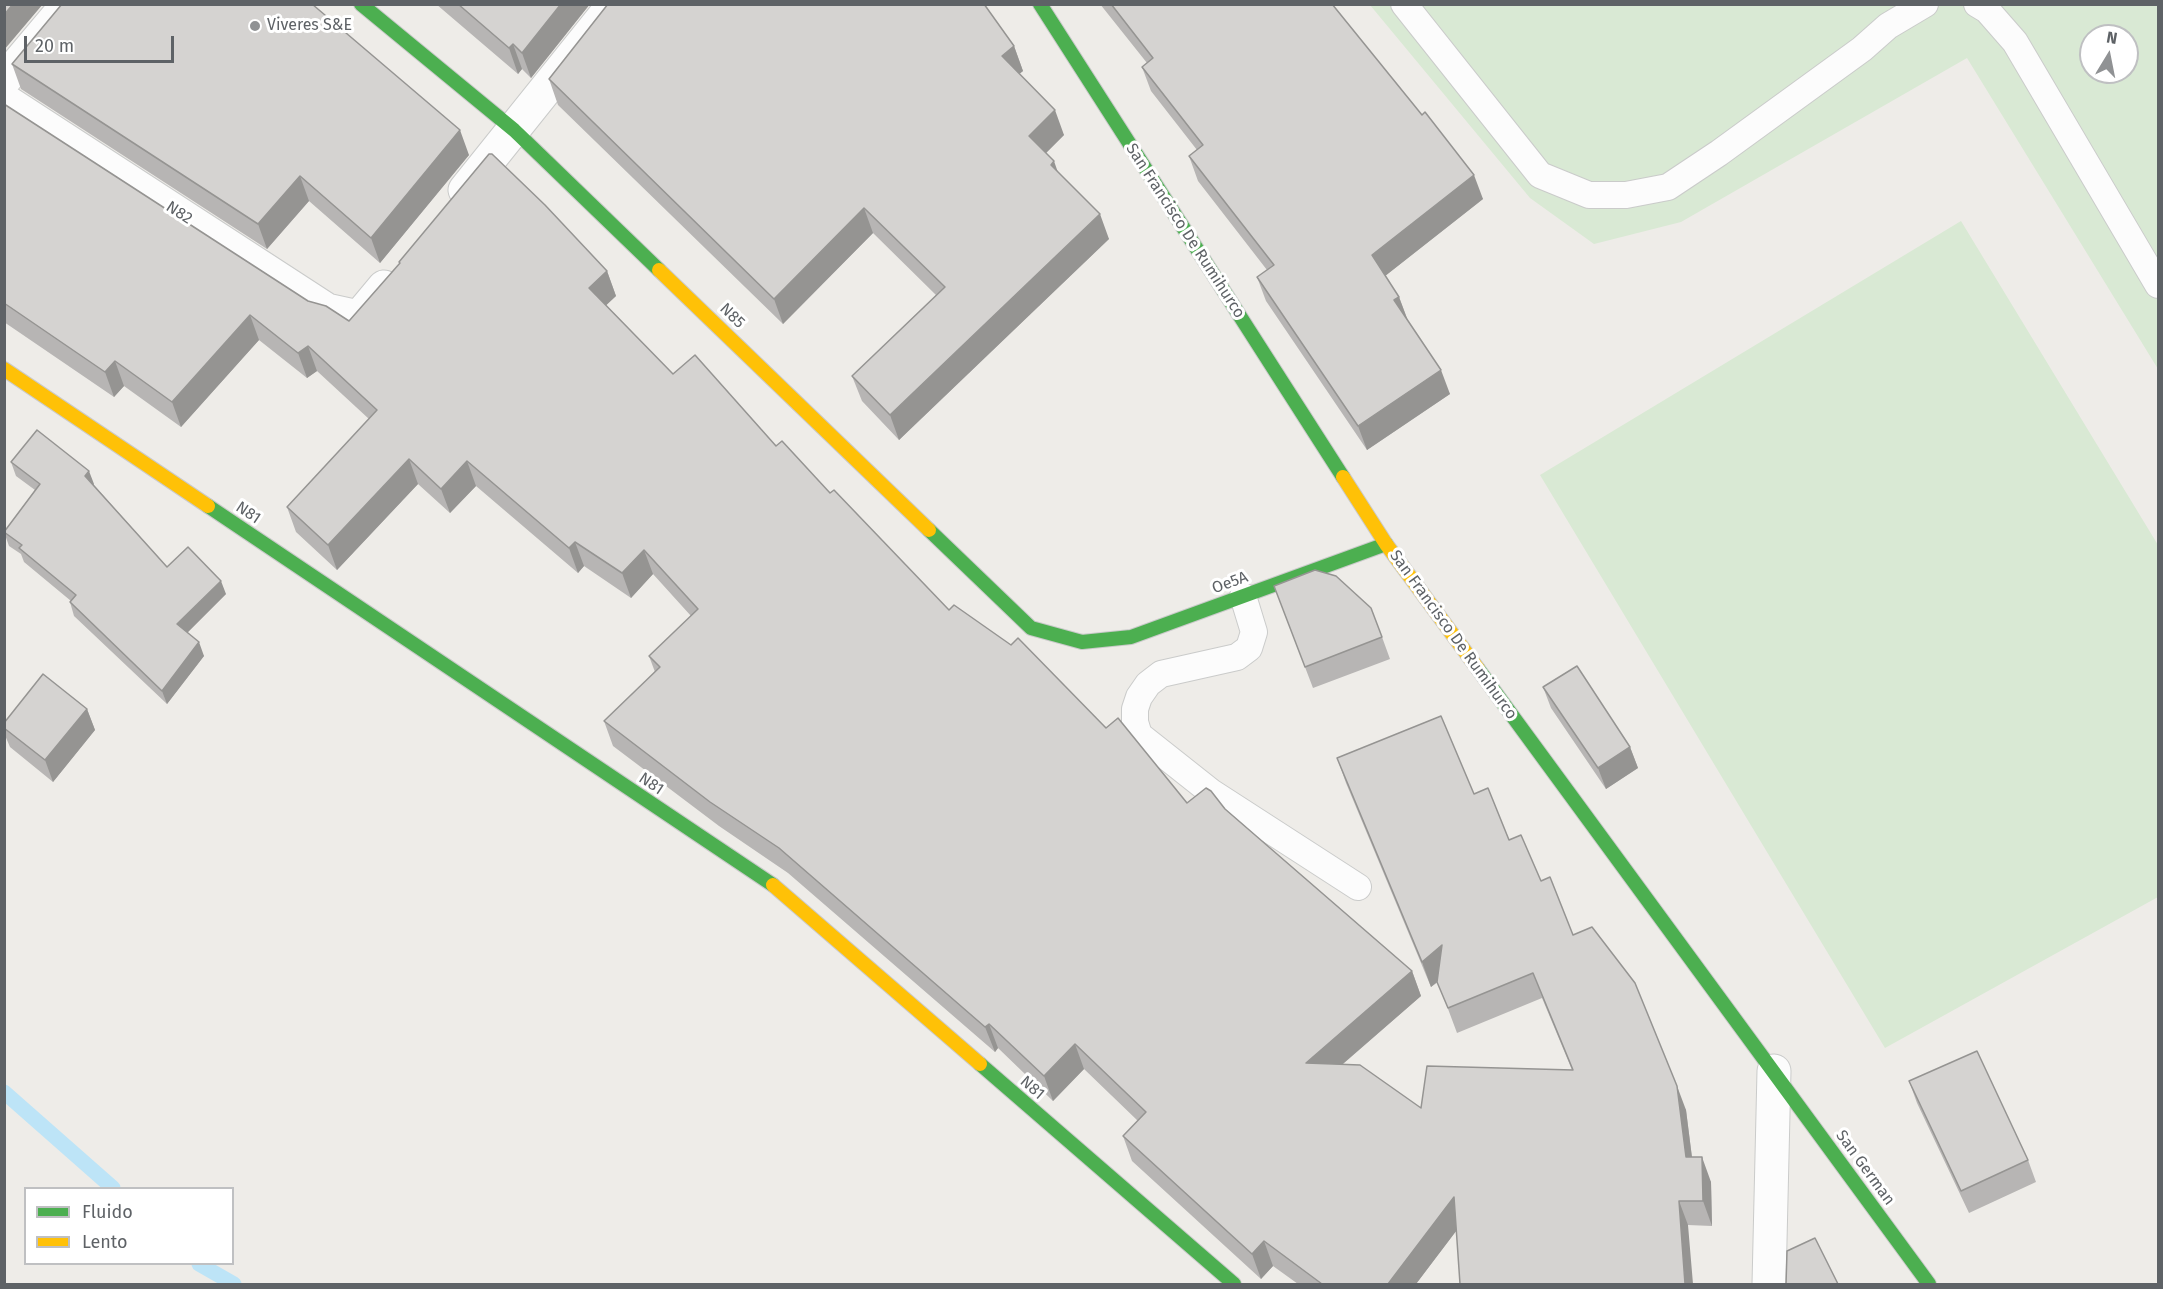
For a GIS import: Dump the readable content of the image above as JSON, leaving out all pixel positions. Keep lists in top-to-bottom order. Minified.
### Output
{"streets":{"main road":["San Francisco De Rumihurco","N85","N81","Oe5A","San German"],"street":["N82"]},"crossings":[["San Francisco De Rumihurco","Oe5A"],["San Francisco De Rumihurco","San German"],["N85","Oe5A"]],"places":["Viveres S&E"],"legend":["Fluido","Lento"],"scale_bar":"20 m","north":"top"}
